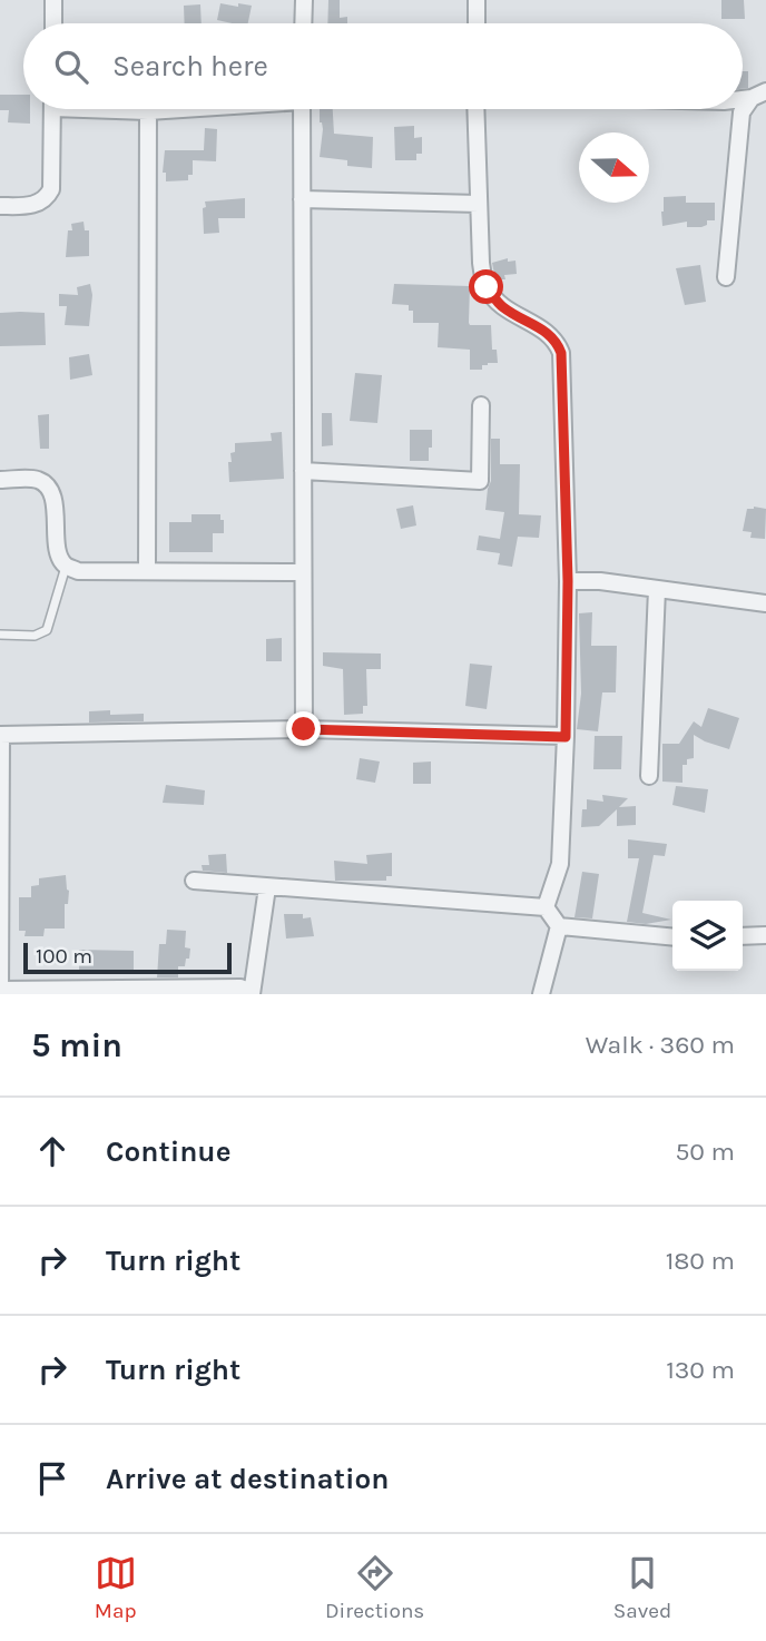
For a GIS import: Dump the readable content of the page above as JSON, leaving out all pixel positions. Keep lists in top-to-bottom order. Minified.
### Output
{"scale_bar":"100 m","north":"right","page":{"search":"Search here","scale":"100 m","heading":["5 min","Walk · 360 m"],"list":[["Continue","50 m"],["Turn right","180 m"],["Turn right","130 m"],"Arrive at destination"],"nav":["Map","Directions","Saved"]}}
